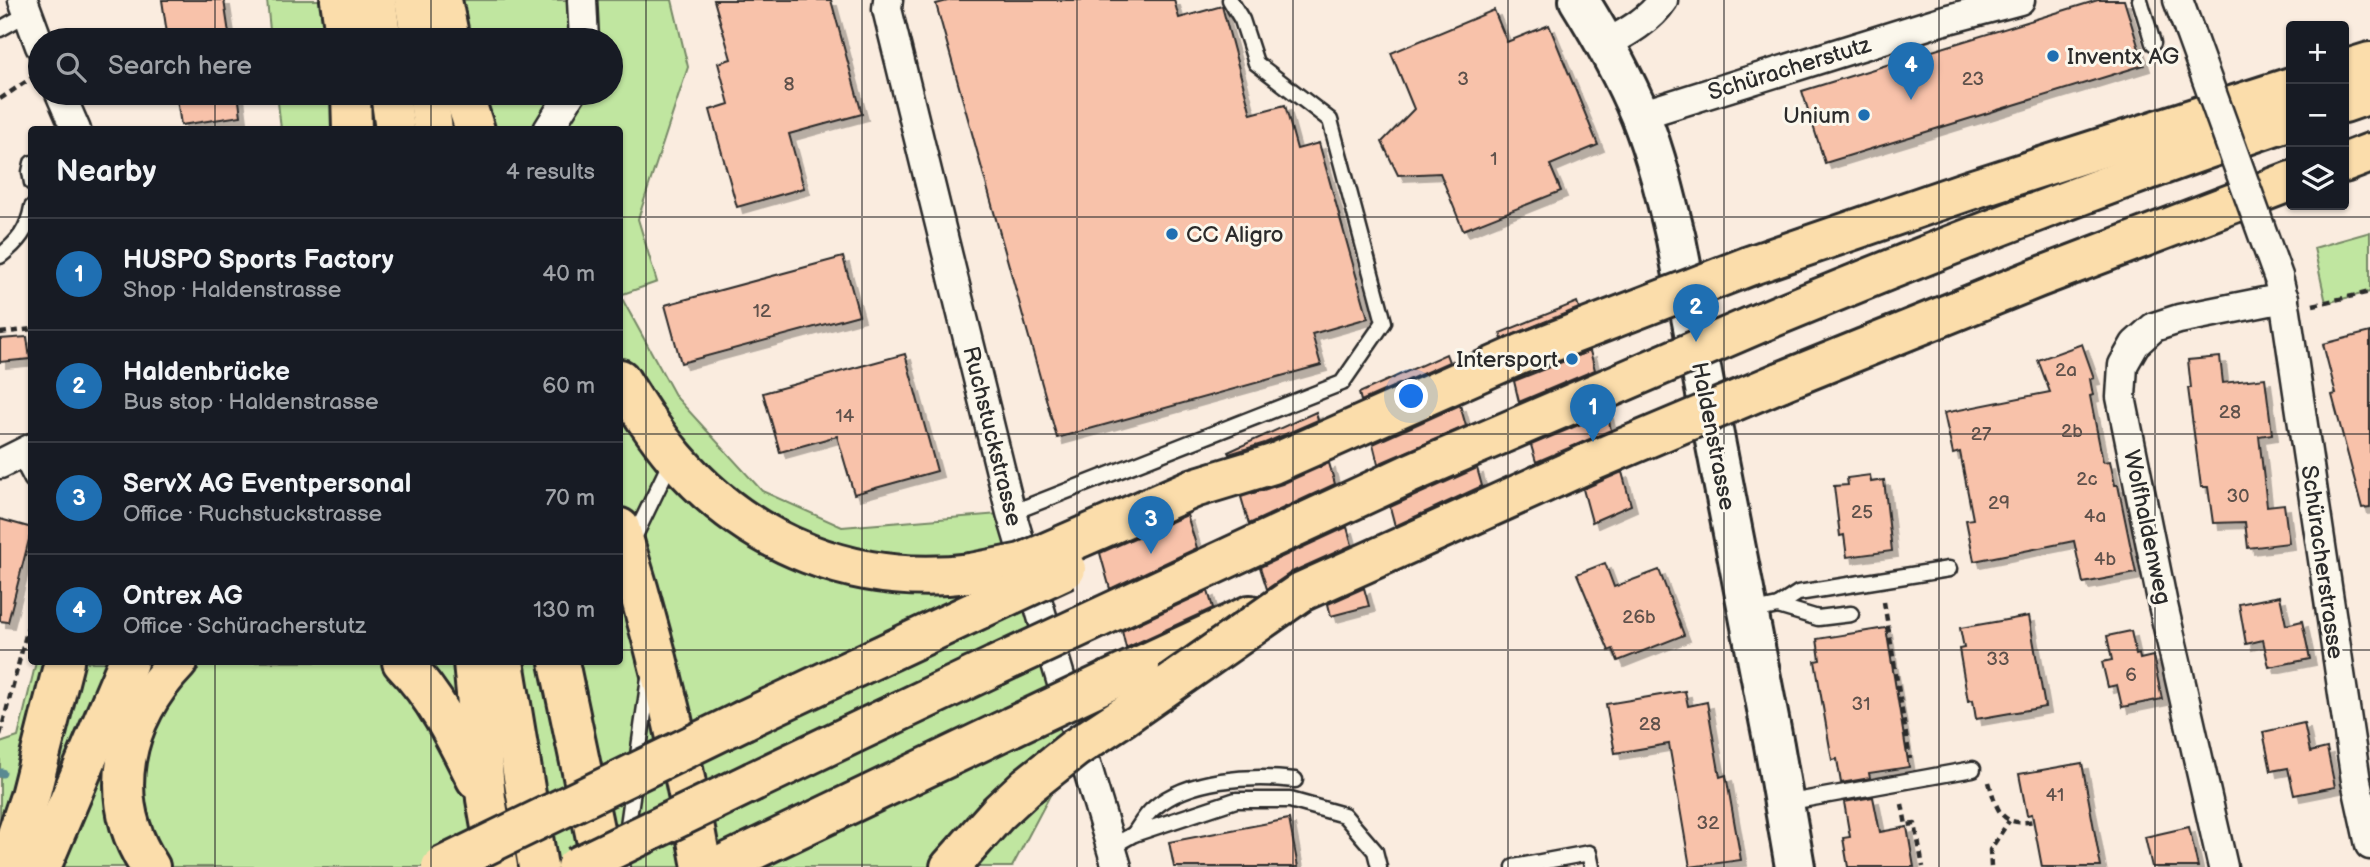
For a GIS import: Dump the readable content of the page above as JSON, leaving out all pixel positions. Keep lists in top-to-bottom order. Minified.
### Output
{"streets":{"street":["Schüracherstutz","Ruchstuckstrasse","Haldenstrasse","Wolfhaldenweg","Schüracherstrasse"]},"crossings":[["Schüracherstutz","Haldenstrasse"],["Wolfhaldenweg","Schüracherstrasse"]],"places":["Inventx AG","Unium","CC Aligro","Intersport"],"house_numbers":["3","23","8","1","12","2a","28","14","2b","27","2c","30","29","25","4a","4b","26b","33","6","31","28","41","32"],"page":{"map_buttons":["+","−"],"search":"Search here","pins":["4","2","1","3"],"heading":["Nearby","4 results"],"list":[{"mark":"1","name":"HUSPO Sports Factory","note":"Shop · Haldenstrasse","value":"40 m"},{"mark":"2","name":"Haldenbrücke","note":"Bus stop · Haldenstrasse","value":"60 m"},{"mark":"3","name":"ServX AG Eventpersonal","note":"Office · Ruchstuckstrasse","value":"70 m"},{"mark":"4","name":"Ontrex AG","note":"Office · Schüracherstutz","value":"130 m"}]}}
